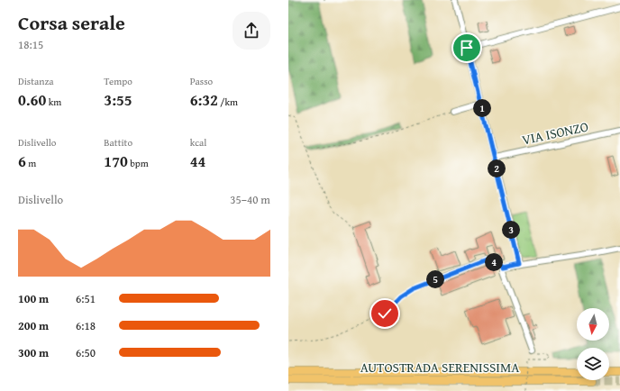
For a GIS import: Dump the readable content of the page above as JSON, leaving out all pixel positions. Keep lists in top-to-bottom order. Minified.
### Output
{"streets":{"highway":["AUTOSTRADA SERENISSIMA"],"street":["VIA ISONZO"]},"north":"bottom","page":{"heading":["Corsa serale","18:15"],"stats":[["Distanza","0.60 km"],["Tempo","3:55"],["Passo","6:32 /km"],["Dislivello","6 m"],["Battito","170 bpm"],["kcal","44"]],"pins":["1","2","3","4","5"],"chart":["Dislivello","35–40 m"],"list":[{"name":"100 m","note":"6:51"},{"name":"200 m","note":"6:18"},{"name":"300 m","note":"6:50"}]}}
